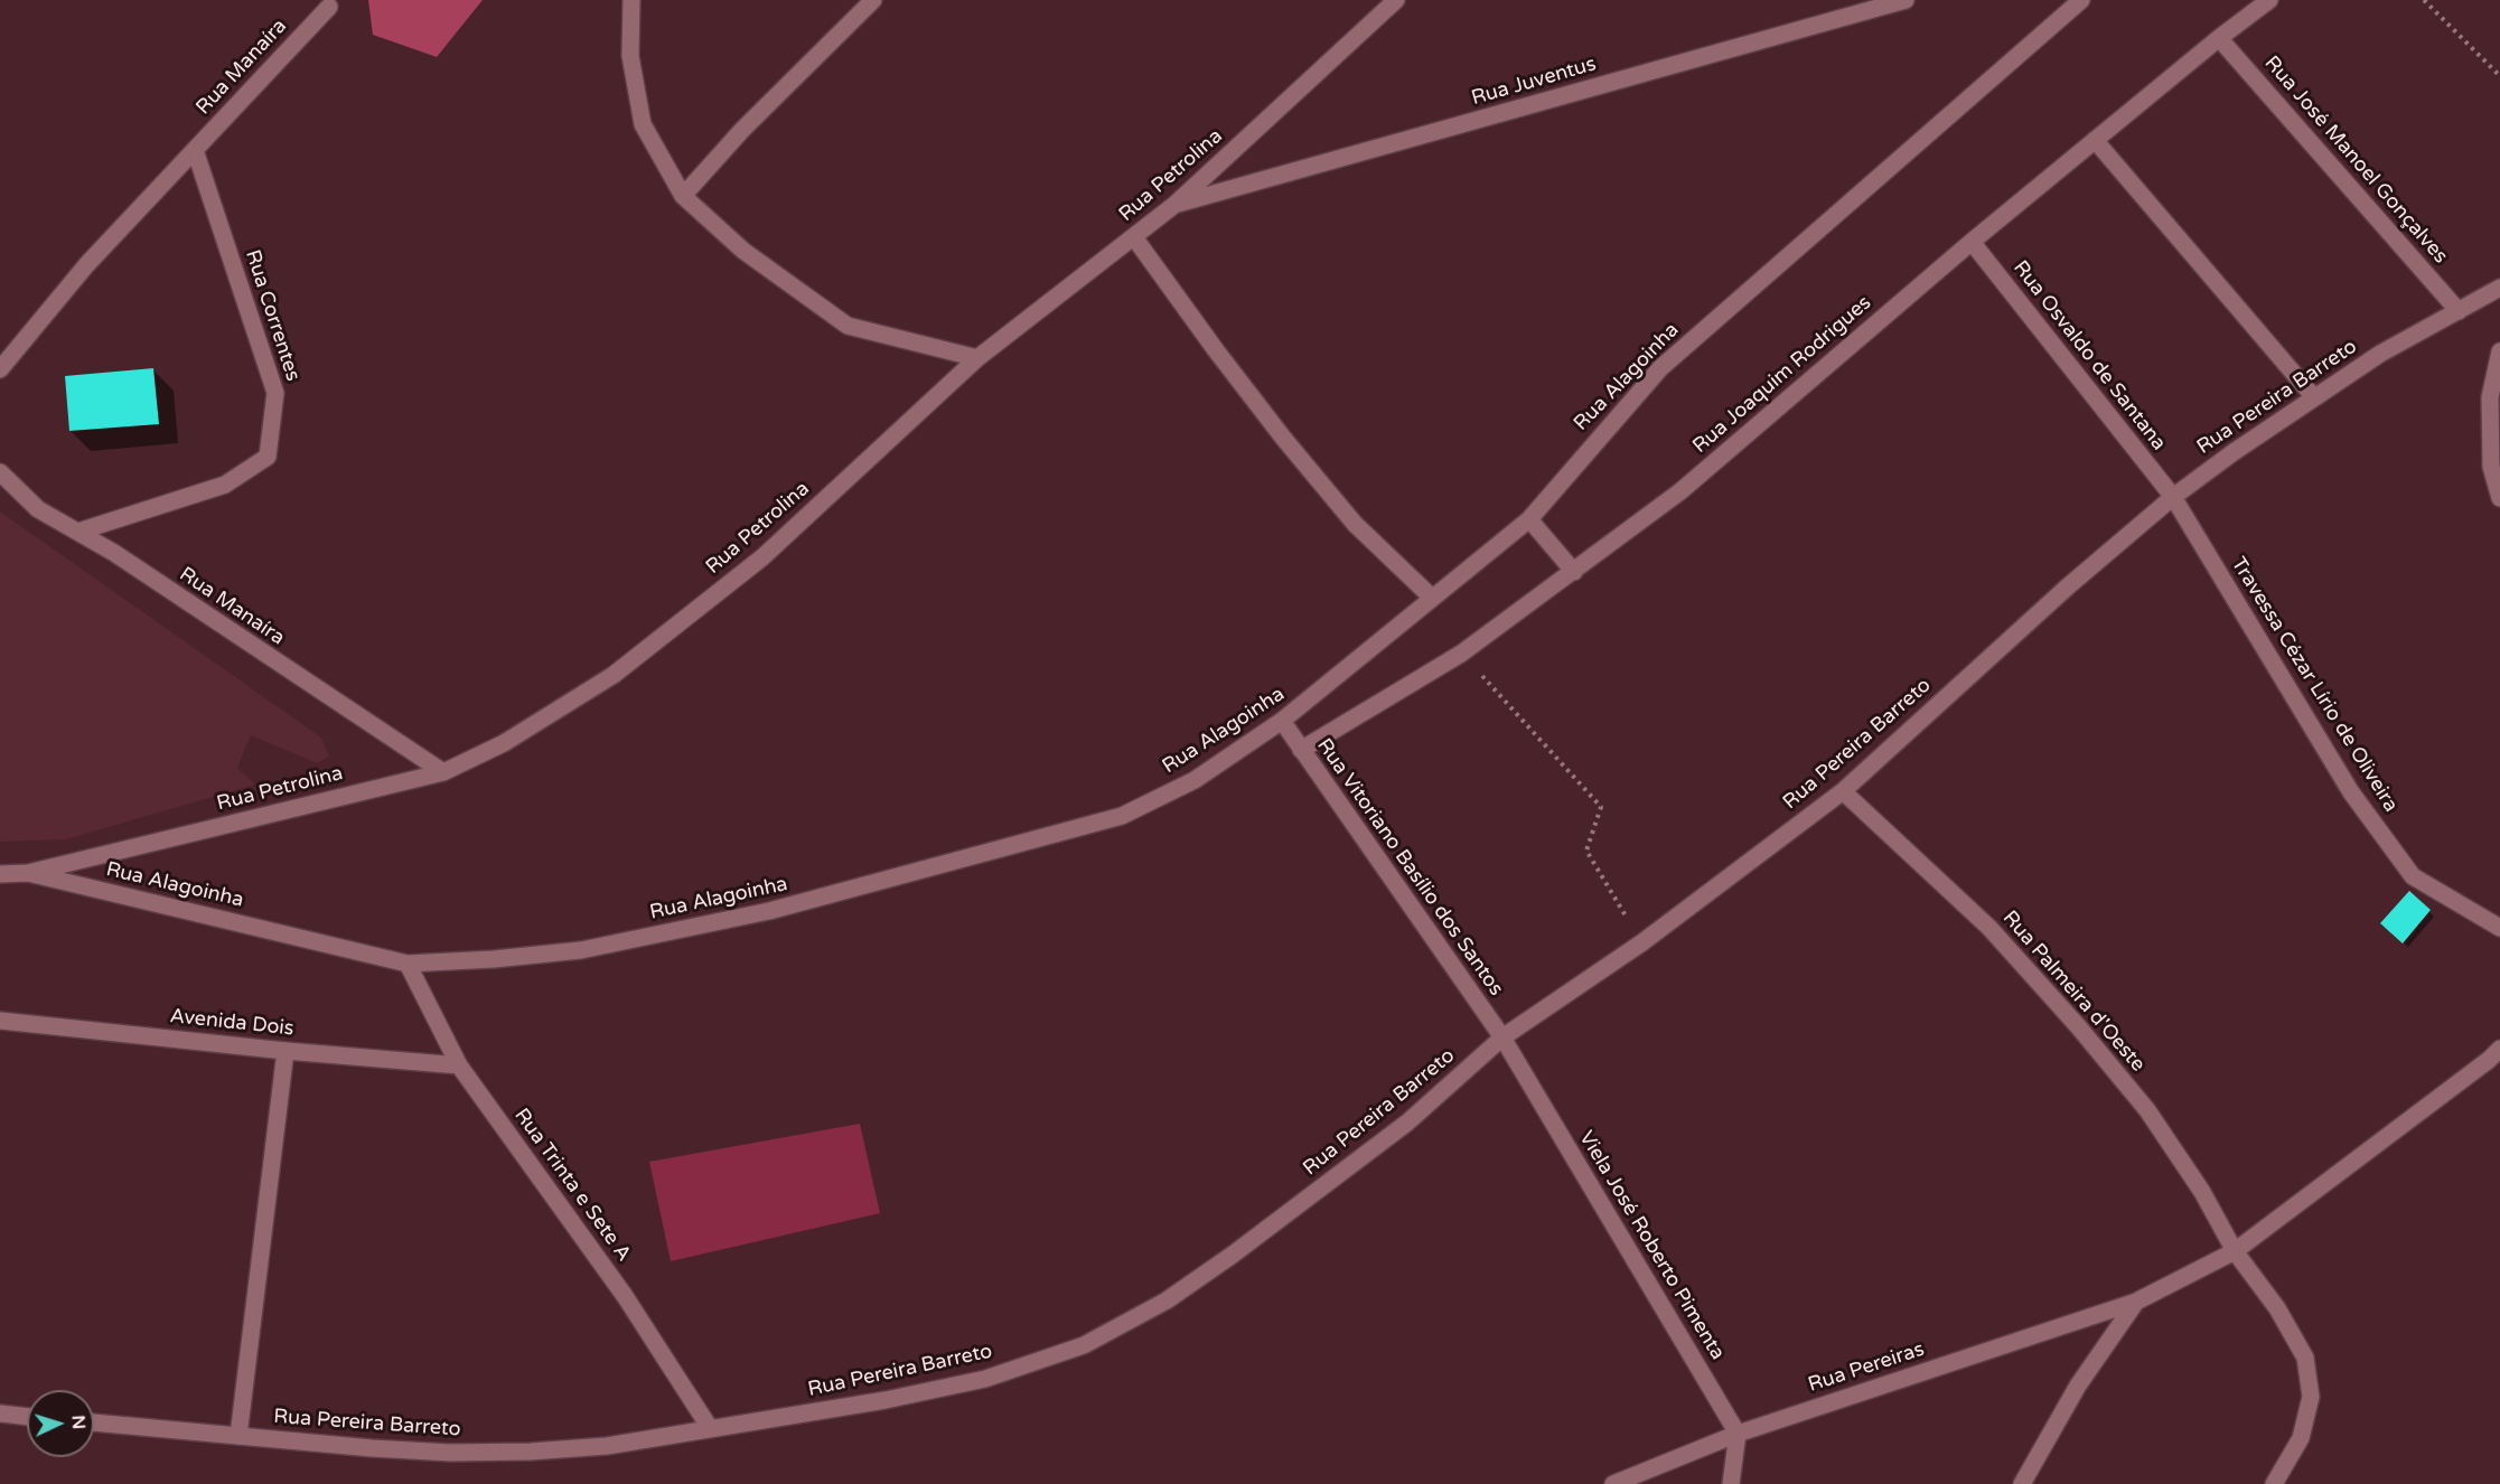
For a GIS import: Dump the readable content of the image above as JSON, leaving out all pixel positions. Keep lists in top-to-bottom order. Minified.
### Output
{"streets":{"street":["Rua Manaíra","Rua Juventus","Rua José Manoel Gonçalves","Rua Petrolina","Rua Correntes","Rua Osvaldo de Santana","Rua Joaquim Rodrigues","Rua Alagoinha","Rua Pereira Barreto","Travessa Cézar Lírio de Oliveira","Rua Vitoriano Basílio dos Santos","Rua Palmeira d'Oeste","Avenida Dois","Rua Trinta e Sete A","Viela José Roberto Pimenta","Rua Pereiras"]},"crossings":[["Rua Manaíra","Rua Petrolina"],["Rua Manaíra","Rua Correntes"],["Rua Juventus","Rua Petrolina"],["Rua José Manoel Gonçalves","Rua Joaquim Rodrigues"],["Rua José Manoel Gonçalves","Rua Pereira Barreto"],["Rua Petrolina","Rua Alagoinha"],["Rua Osvaldo de Santana","Rua Joaquim Rodrigues"],["Rua Osvaldo de Santana","Rua Pereira Barreto"],["Rua Osvaldo de Santana","Travessa Cézar Lírio de Oliveira"],["Rua Joaquim Rodrigues","Rua Vitoriano Basílio dos Santos"],["Rua Alagoinha","Rua Vitoriano Basílio dos Santos"],["Rua Alagoinha","Rua Trinta e Sete A"],["Rua Pereira Barreto","Travessa Cézar Lírio de Oliveira"],["Rua Pereira Barreto","Rua Vitoriano Basílio dos Santos"],["Rua Pereira Barreto","Rua Palmeira d'Oeste"],["Rua Pereira Barreto","Rua Trinta e Sete A"],["Rua Pereira Barreto","Viela José Roberto Pimenta"],["Rua Vitoriano Basílio dos Santos","Viela José Roberto Pimenta"],["Rua Palmeira d'Oeste","Rua Pereiras"],["Avenida Dois","Rua Trinta e Sete A"],["Viela José Roberto Pimenta","Rua Pereiras"]],"north":"right"}
